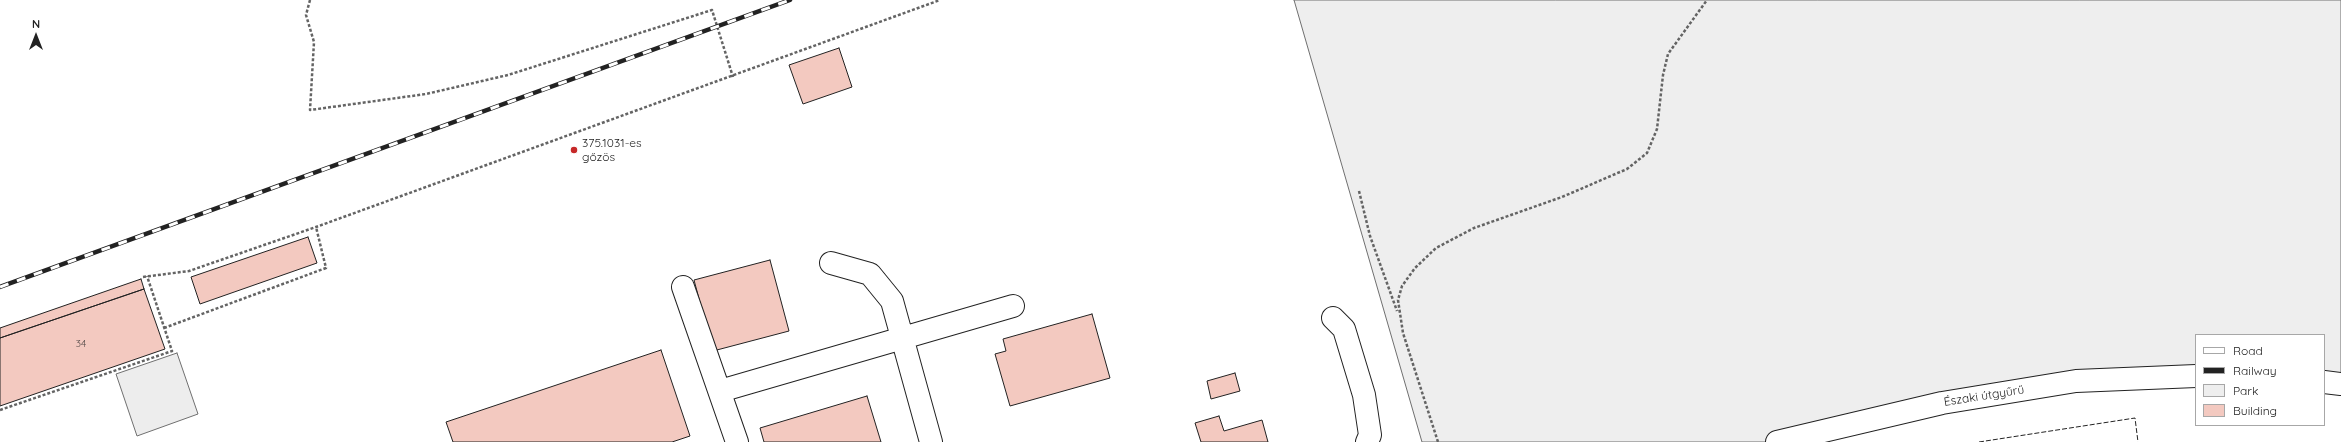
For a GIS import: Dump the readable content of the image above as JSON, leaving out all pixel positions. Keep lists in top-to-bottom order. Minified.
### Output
{"streets":{"main road":["Északi útgyűrű"]},"places":["375.1031-es gőzös"],"house_numbers":["34"],"legend":["Road","Railway","Park","Building"],"north":"top"}
